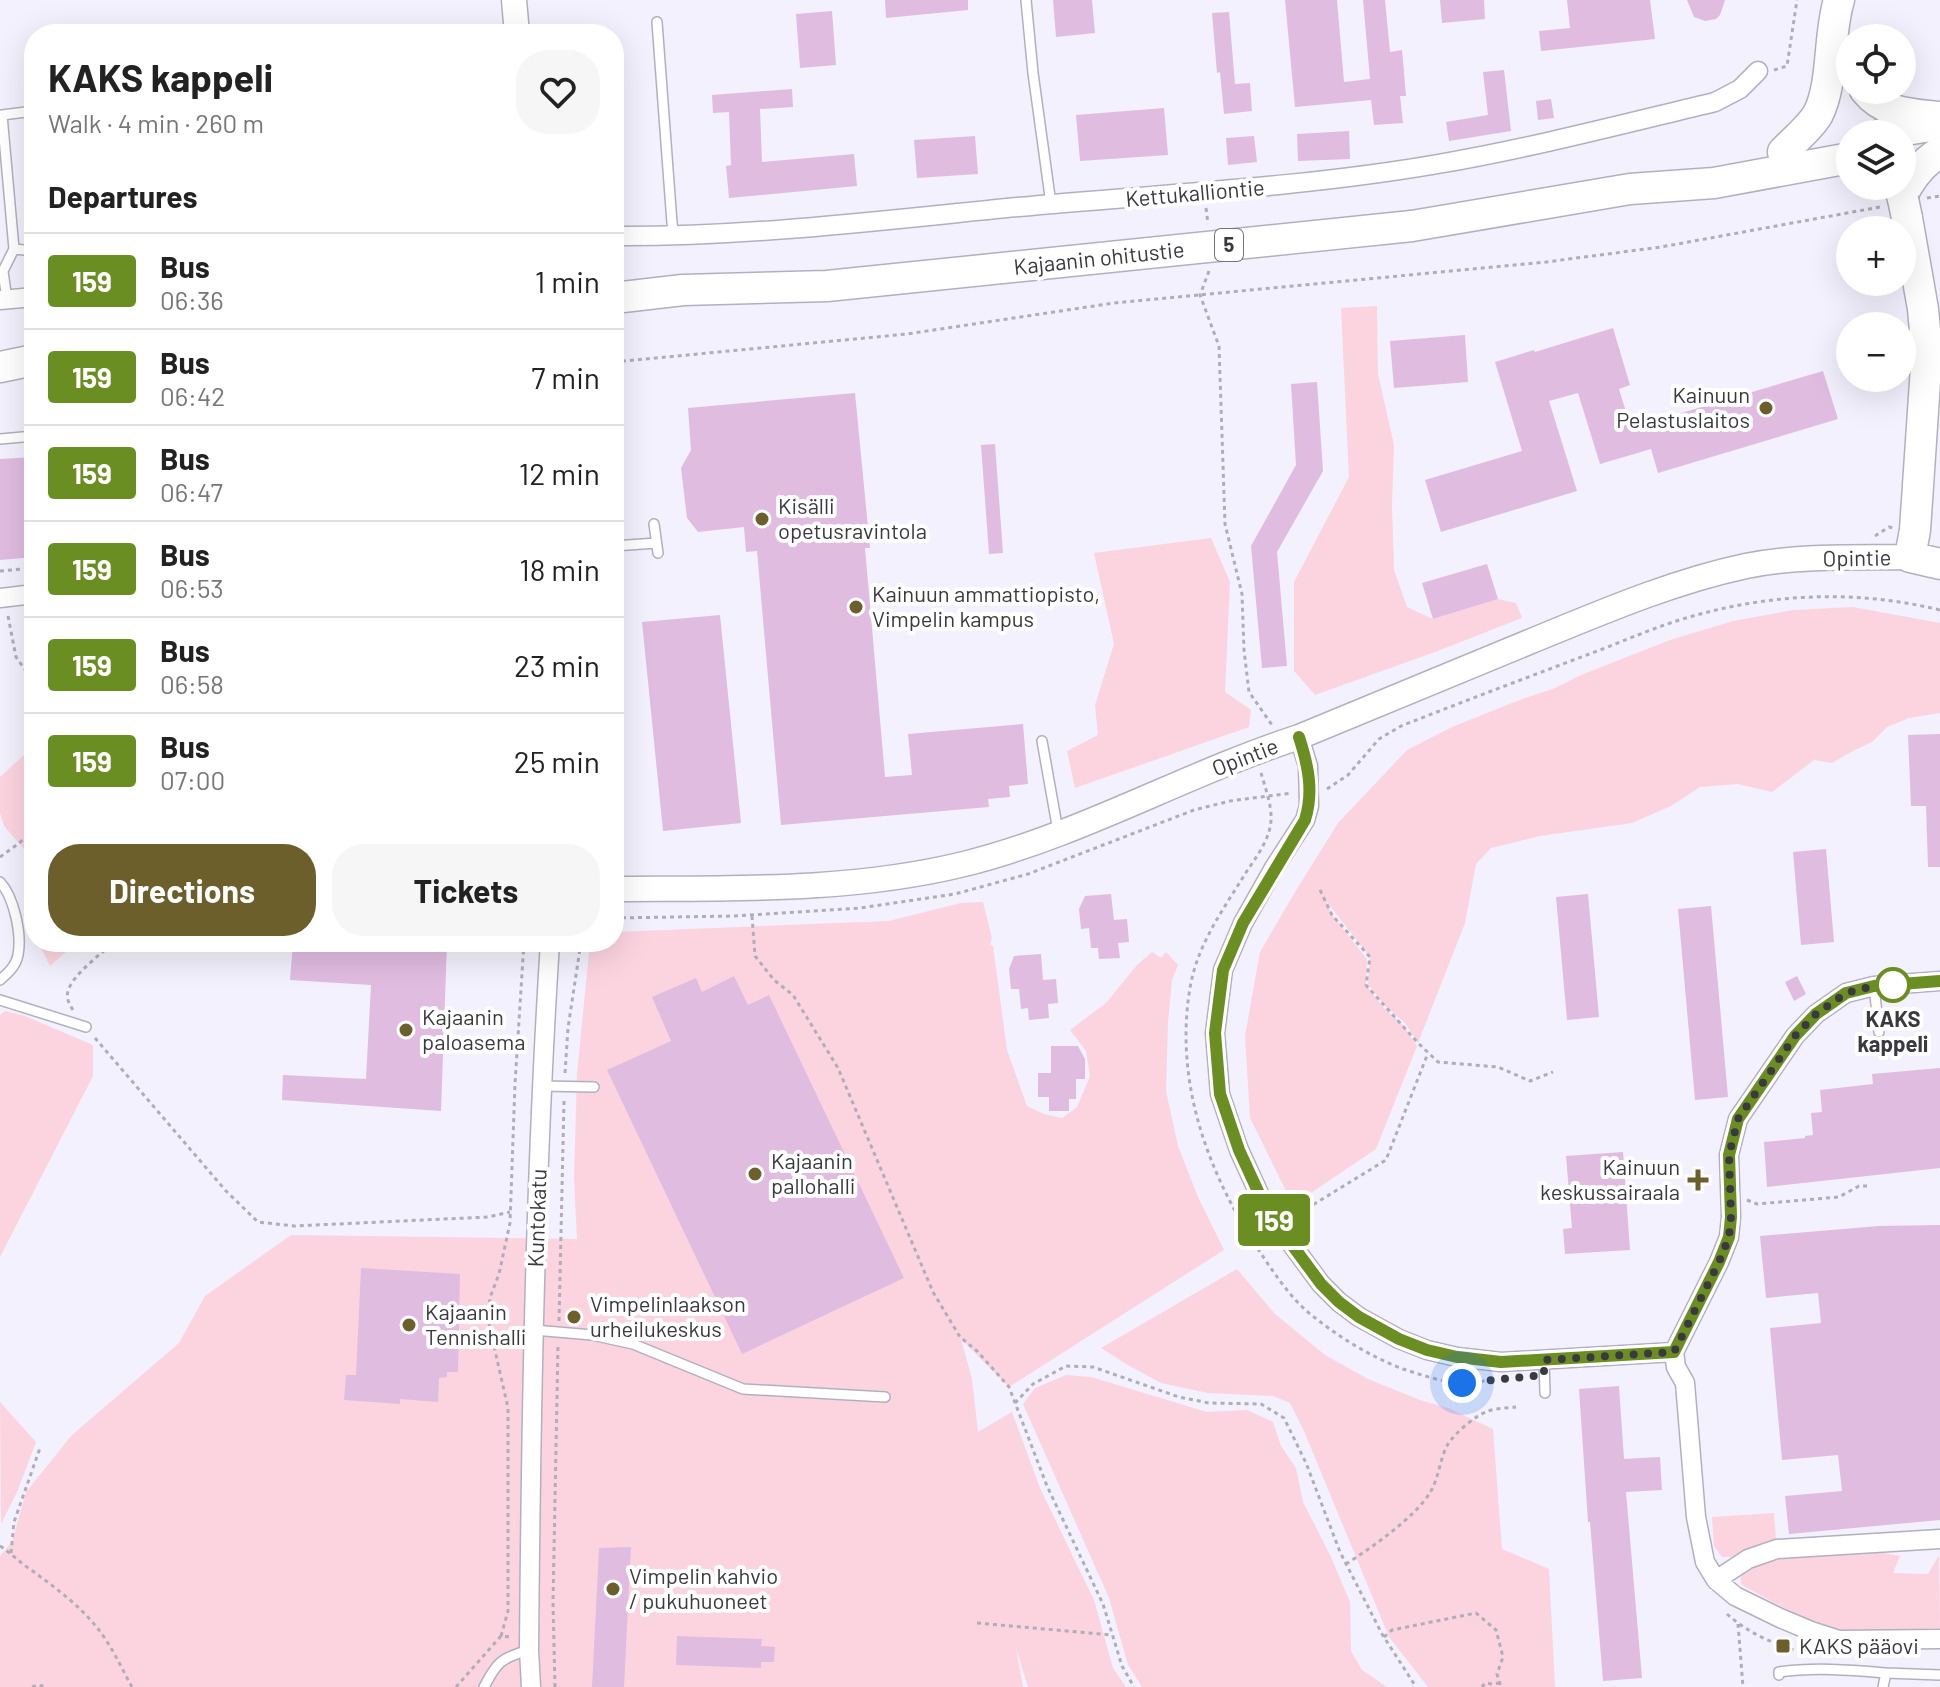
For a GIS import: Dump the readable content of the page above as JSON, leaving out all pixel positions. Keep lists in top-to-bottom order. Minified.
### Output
{"streets":{"highway":["5","Kajaanin ohitustie"],"street":["Kettukalliontie","Opintie","Kuntokatu"]},"crossings":[["5","Kajaanin ohitustie"]],"places":{"other":["Kainuun Pelastuslaitos","Kisälli opetusravintola","Kainuun ammattiopisto, Vimpelin kampus","KAKS kappeli","Kajaanin paloasema","Kajaanin pallohalli","Vimpelinlaakson urheilukeskus","Kajaanin Tennishalli","Vimpelin kahvio / pukuhuoneet"],"health":["Kainuun keskussairaala"],"transit":["KAKS pääovi"]},"lines":["bus line 159"],"page":{"on_map":"159","map_buttons":["+","−"],"heading":[["KAKS kappeli","Walk · 4 min · 260 m"],"Departures"],"list":[{"mark":"159","name":"Bus","note":"06:36","value":"1 min"},{"mark":"159","name":"Bus","note":"06:42","value":"7 min"},{"mark":"159","name":"Bus","note":"06:47","value":"12 min"},{"mark":"159","name":"Bus","note":"06:53","value":"18 min"},{"mark":"159","name":"Bus","note":"06:58","value":"23 min"},{"mark":"159","name":"Bus","note":"07:00","value":"25 min"}],"buttons":["Directions","Tickets"]}}
